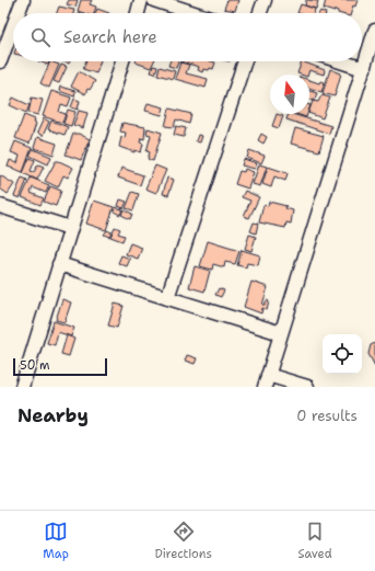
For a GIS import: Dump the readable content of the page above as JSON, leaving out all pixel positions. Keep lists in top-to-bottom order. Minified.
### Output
{"scale_bar":"50 m","north":"top","page":{"search":"Search here","scale":"50 m","heading":["Nearby","0 results"],"nav":["Map","Directions","Saved"]}}
